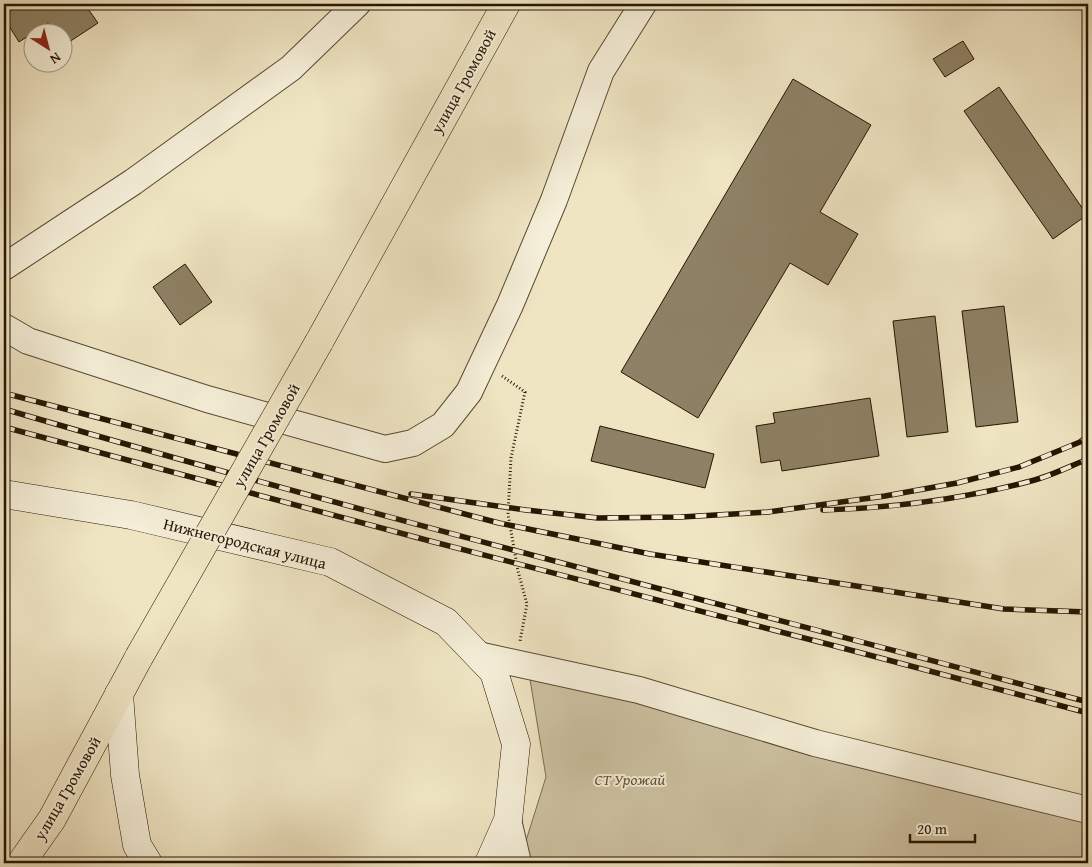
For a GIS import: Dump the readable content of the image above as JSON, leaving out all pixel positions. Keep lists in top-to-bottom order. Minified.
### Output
{"streets":{"main road":["улица Громовой","Нижнегородская улица"]},"parks":["СТ Урожай"],"scale_bar":"20 m","north":"bottom right"}
